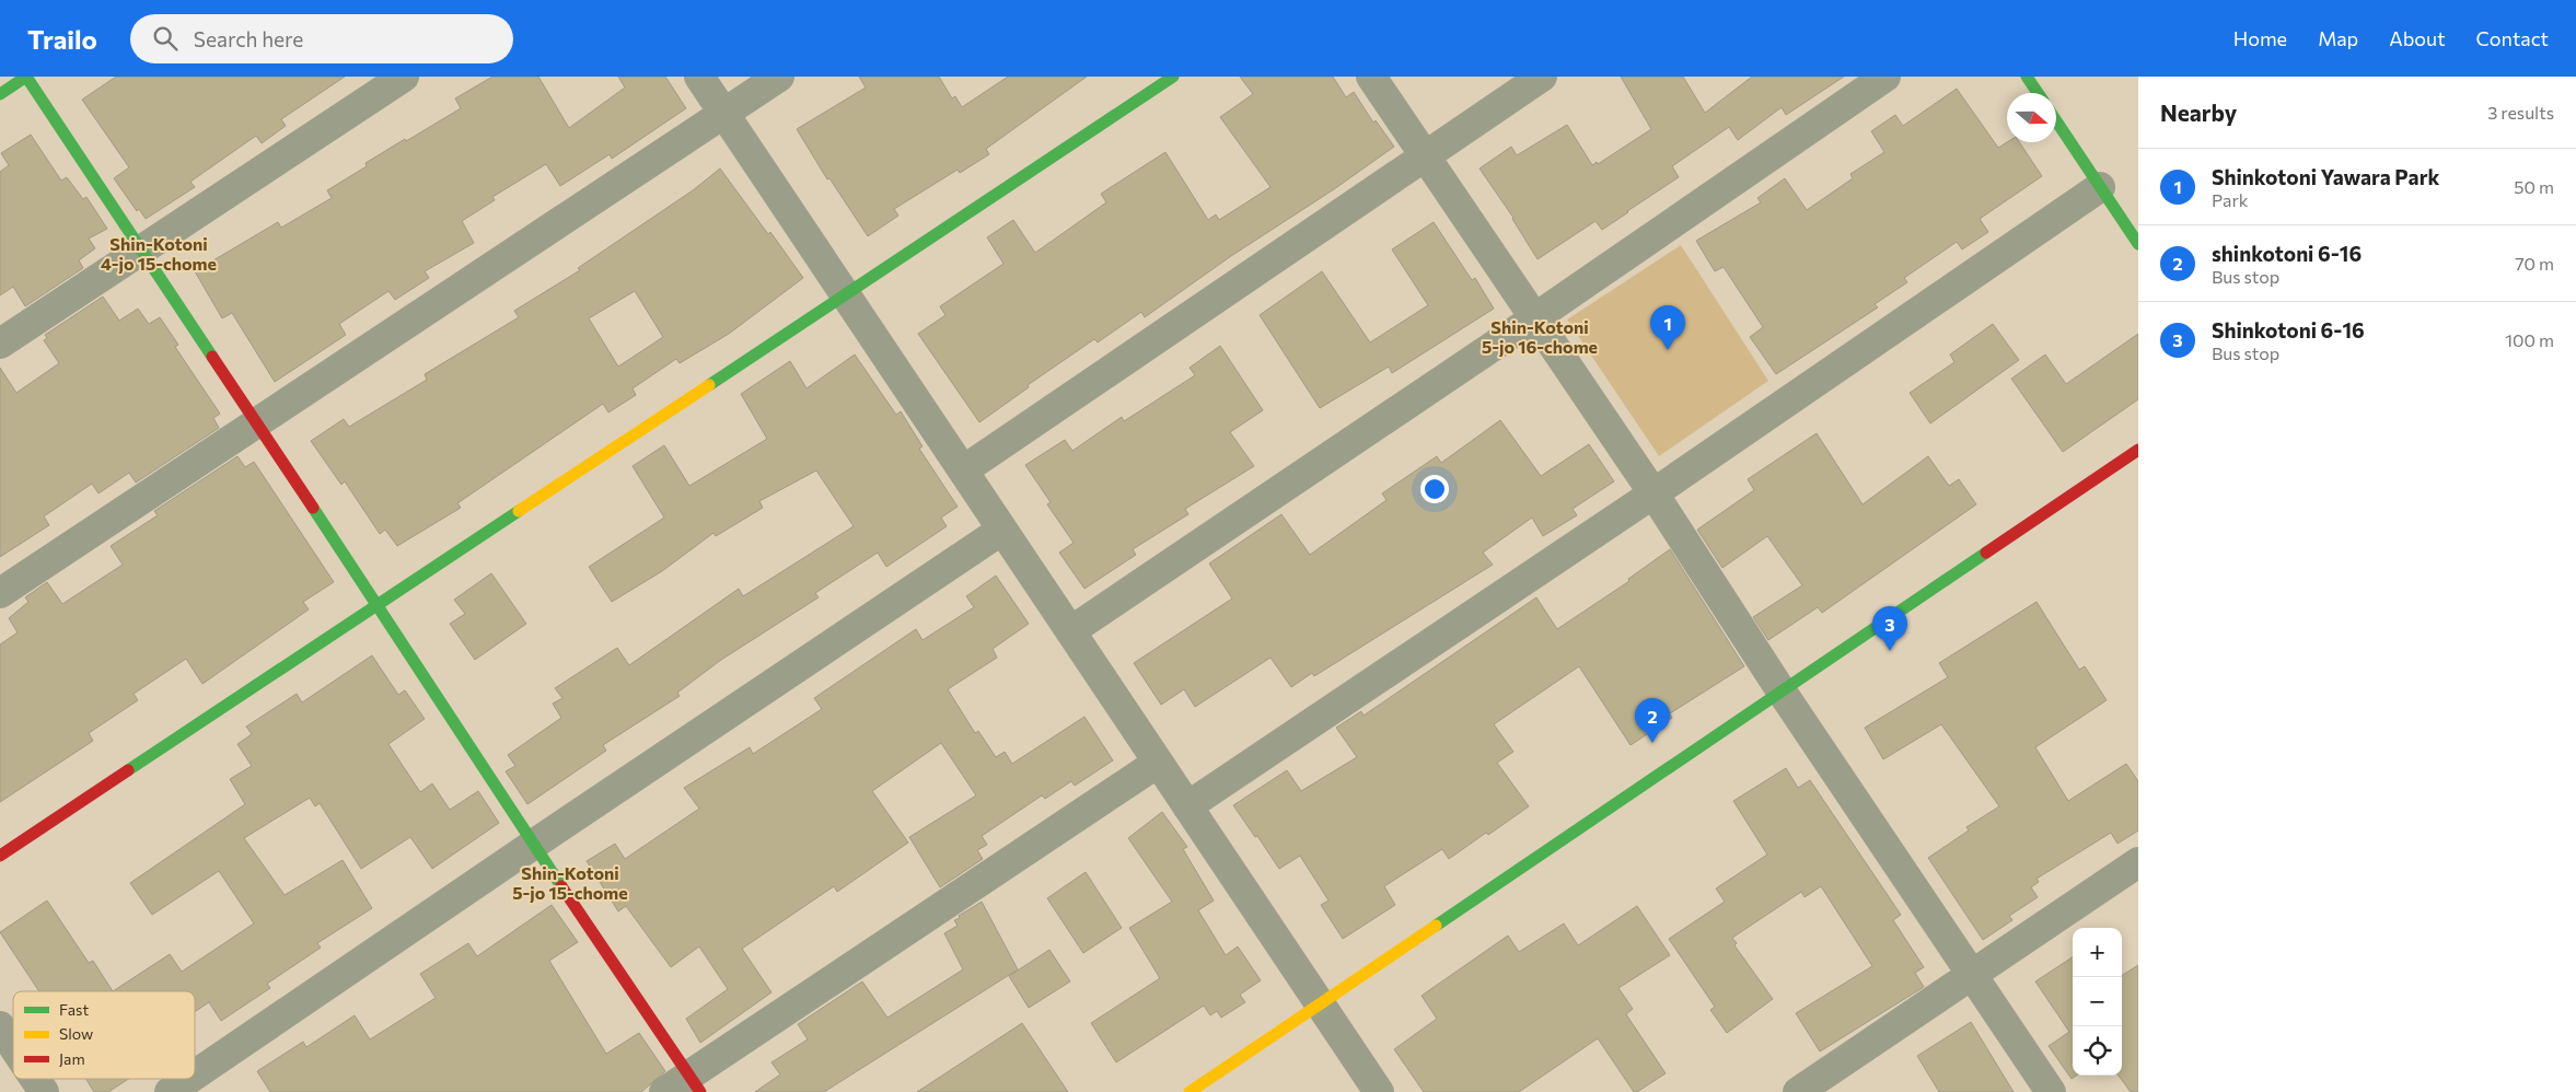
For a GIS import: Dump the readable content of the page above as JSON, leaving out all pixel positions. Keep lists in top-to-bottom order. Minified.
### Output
{"districts":["Shin-Kotoni 4-jo 15-chome","Shin-Kotoni 5-jo 16-chome","Shin-Kotoni 5-jo 15-chome"],"legend":["Fast","Slow","Jam"],"north":"right","page":{"header":"Trailo","search":"Search here","nav":["Home","Map","About","Contact"],"heading":["Nearby","3 results"],"list":[{"mark":"1","name":"Shinkotoni Yawara Park","note":"Park","value":"50 m"},{"mark":"2","name":"shinkotoni 6-16","note":"Bus stop","value":"70 m"},{"mark":"3","name":"Shinkotoni 6-16","note":"Bus stop","value":"100 m"}],"pins":["1","3","2"],"map_buttons":["+","−"]}}
